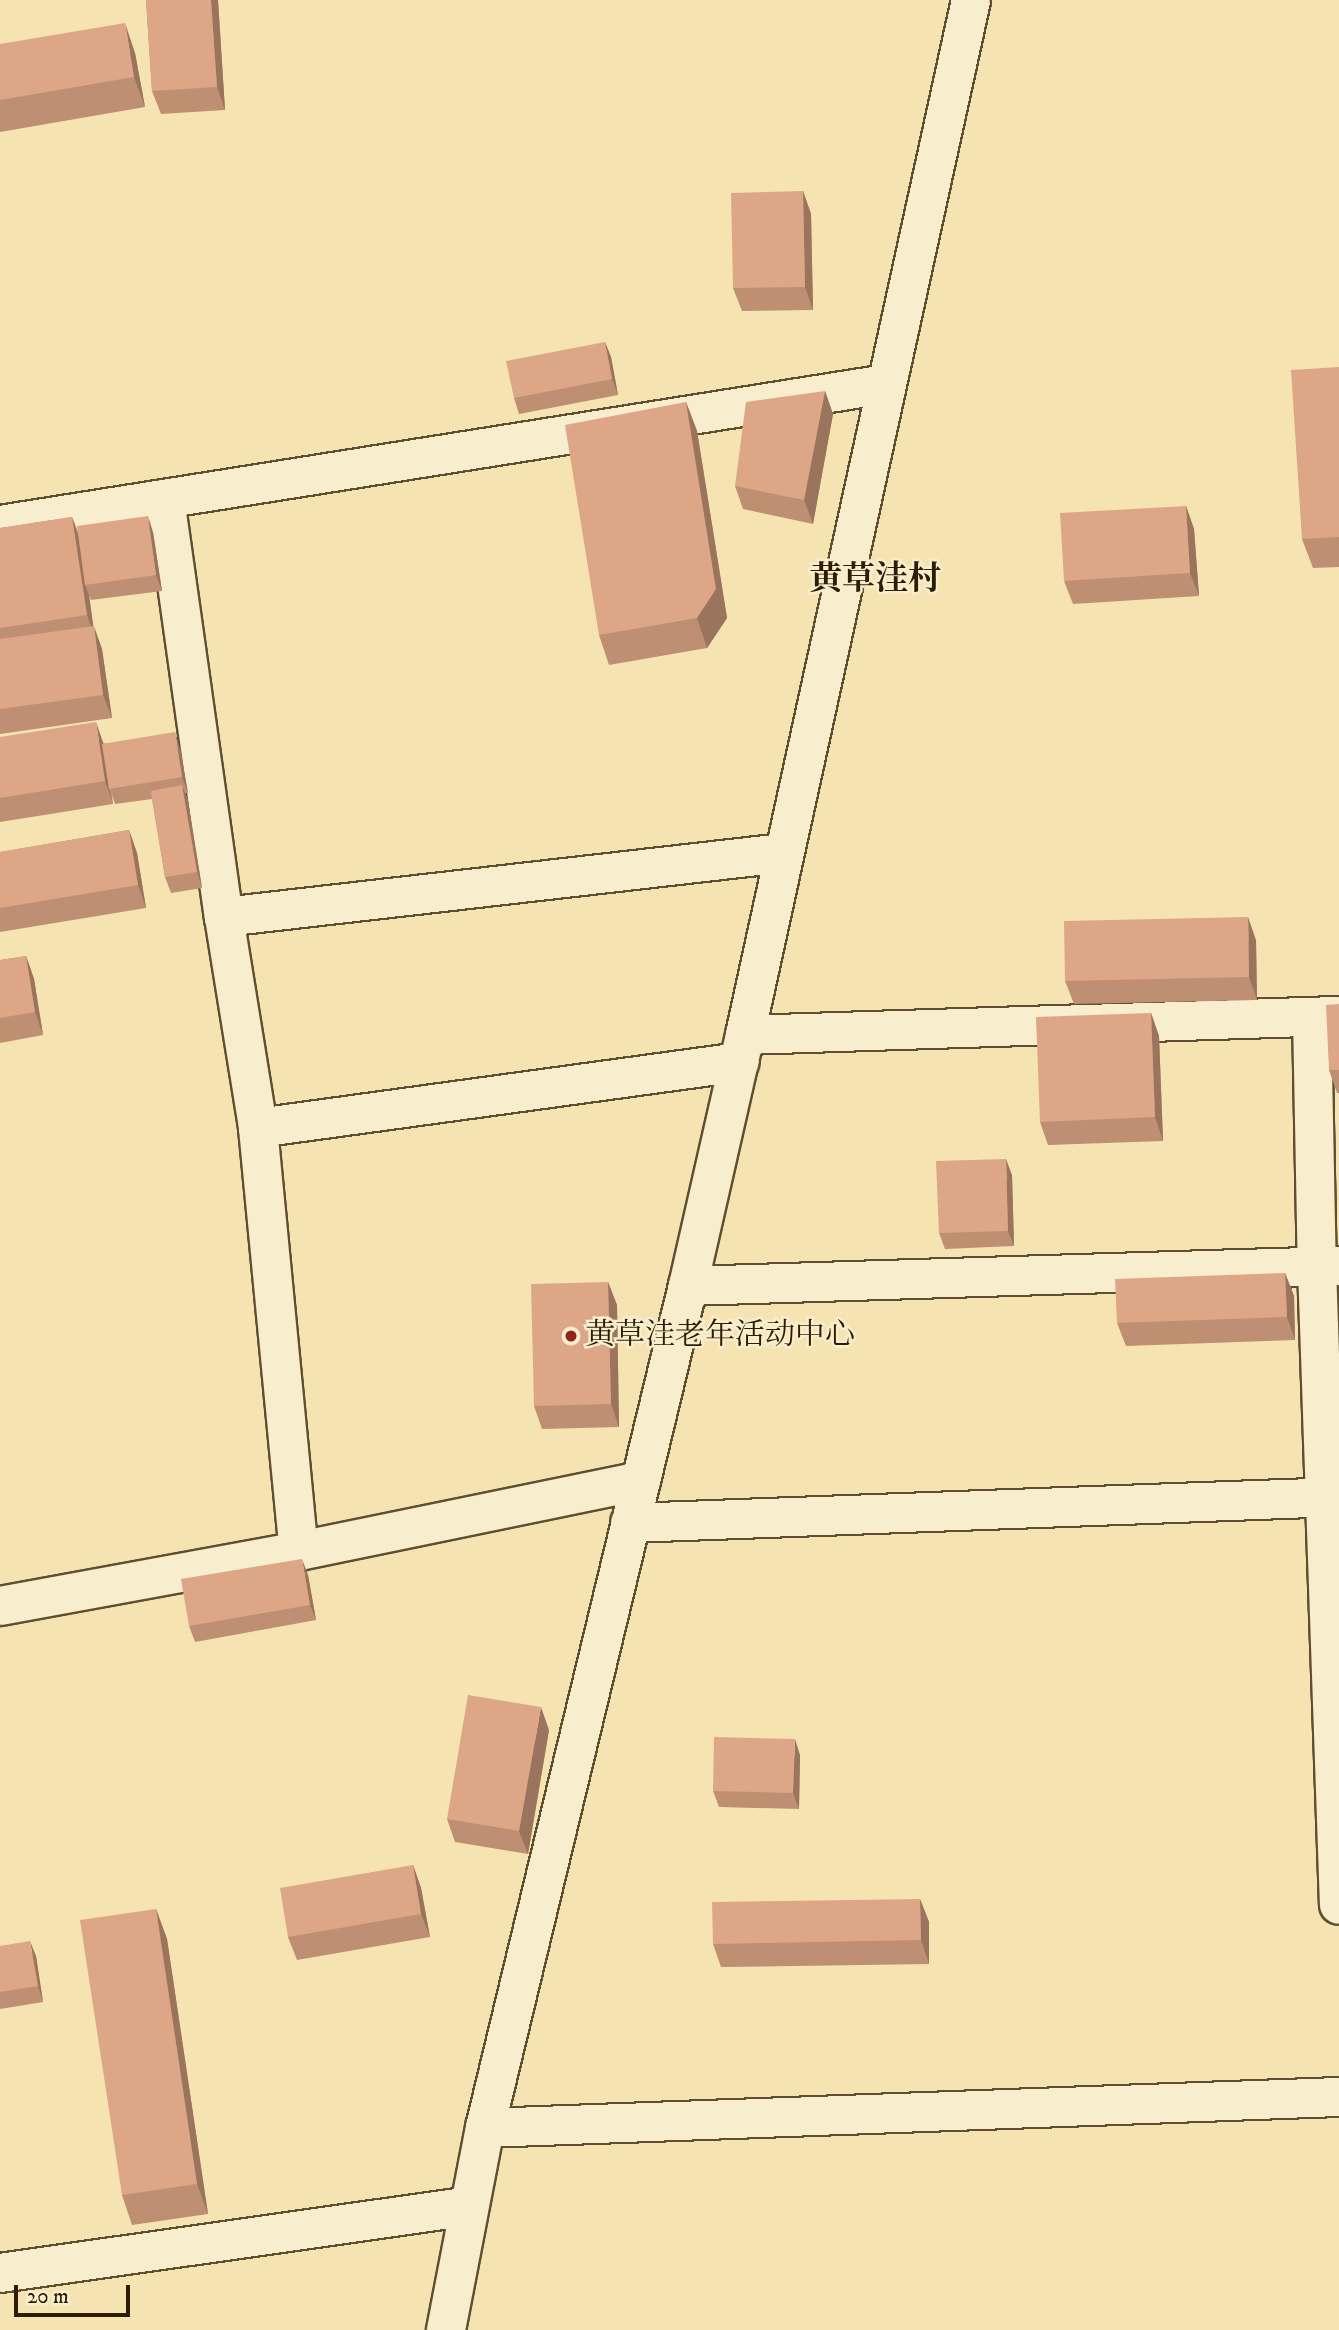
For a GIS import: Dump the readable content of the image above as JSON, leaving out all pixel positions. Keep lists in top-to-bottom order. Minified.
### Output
{"districts":["黄草洼村"],"places":["黄草洼老年活动中心"],"scale_bar":"20 m"}
